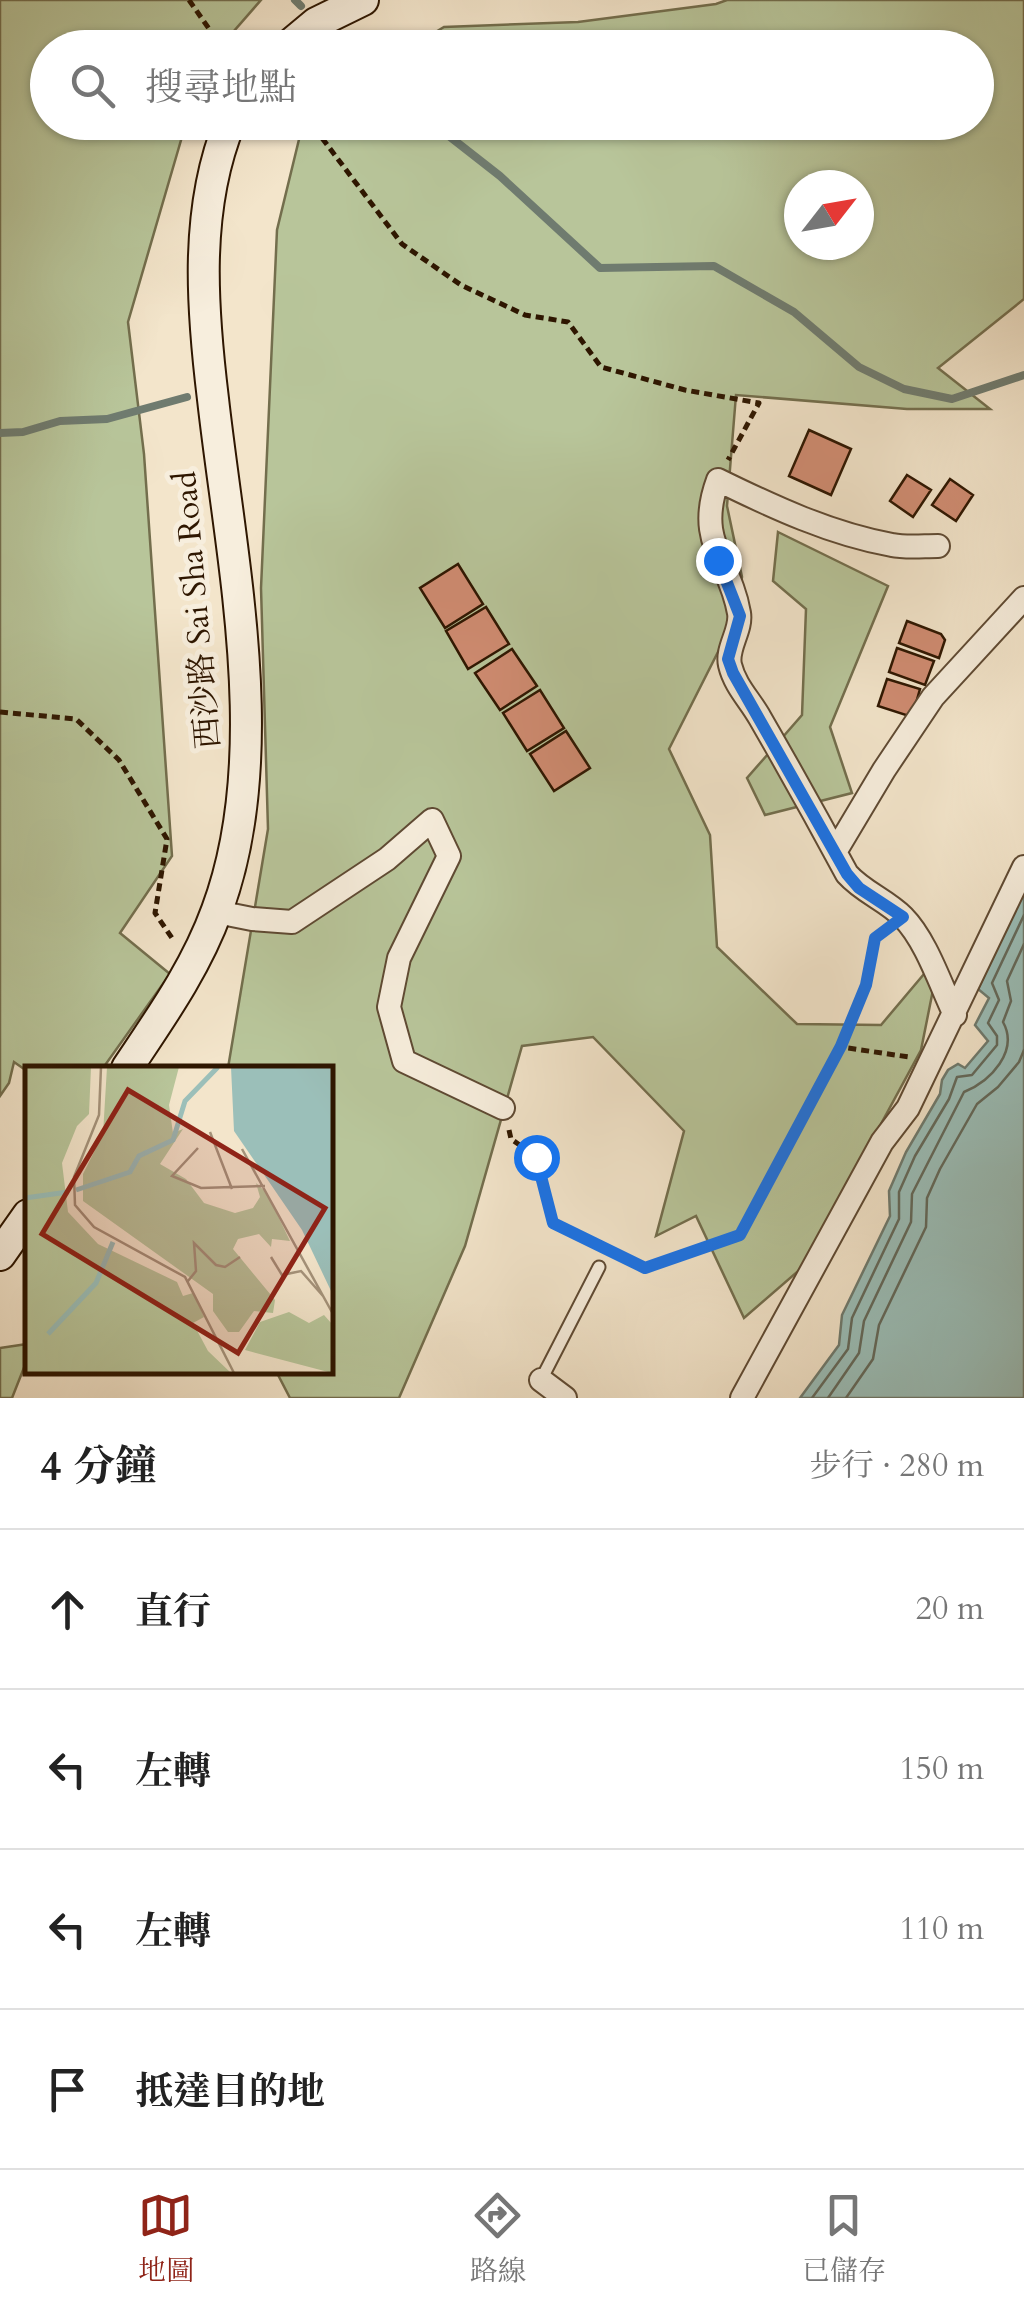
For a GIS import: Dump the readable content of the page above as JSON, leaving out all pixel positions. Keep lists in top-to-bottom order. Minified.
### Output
{"streets":{"main road":["西沙路 Sai Sha Road"]},"north":"top right","page":{"search":"搜尋地點","heading":["4 分鐘","步行 · 280 m"],"list":[["直行","20 m"],["左轉","150 m"],["左轉","110 m"],"抵達目的地"],"nav":["地圖","路線","已儲存"]}}
